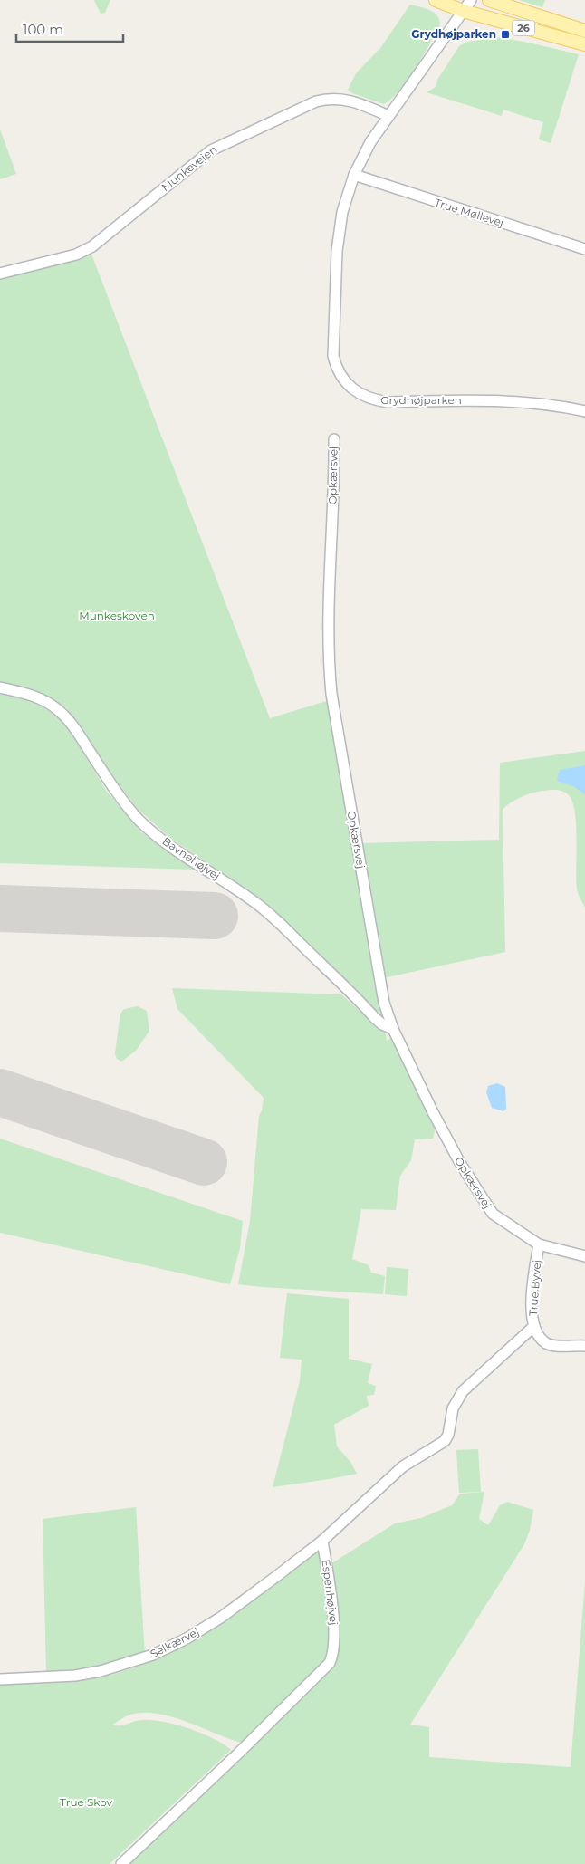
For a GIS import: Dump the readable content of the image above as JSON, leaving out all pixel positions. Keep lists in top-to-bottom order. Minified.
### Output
{"streets":{"main road":["26"],"street":["Munkevejen","True Møllevej","Grydhøjparken","Opkærsvej","Bavnehøjvej","True Byvej","Espenhøjvej","Selkærvej"]},"crossings":[["26","Grydhøjparken"],["Munkevejen","Grydhøjparken"],["True Møllevej","Grydhøjparken"],["Opkærsvej","Bavnehøjvej"],["Opkærsvej","True Byvej"],["Espenhøjvej","Selkærvej"]],"parks":["Munkeskoven","True Skov"],"places":{"transit":["Grydhøjparken"]},"scale_bar":"100 m"}
